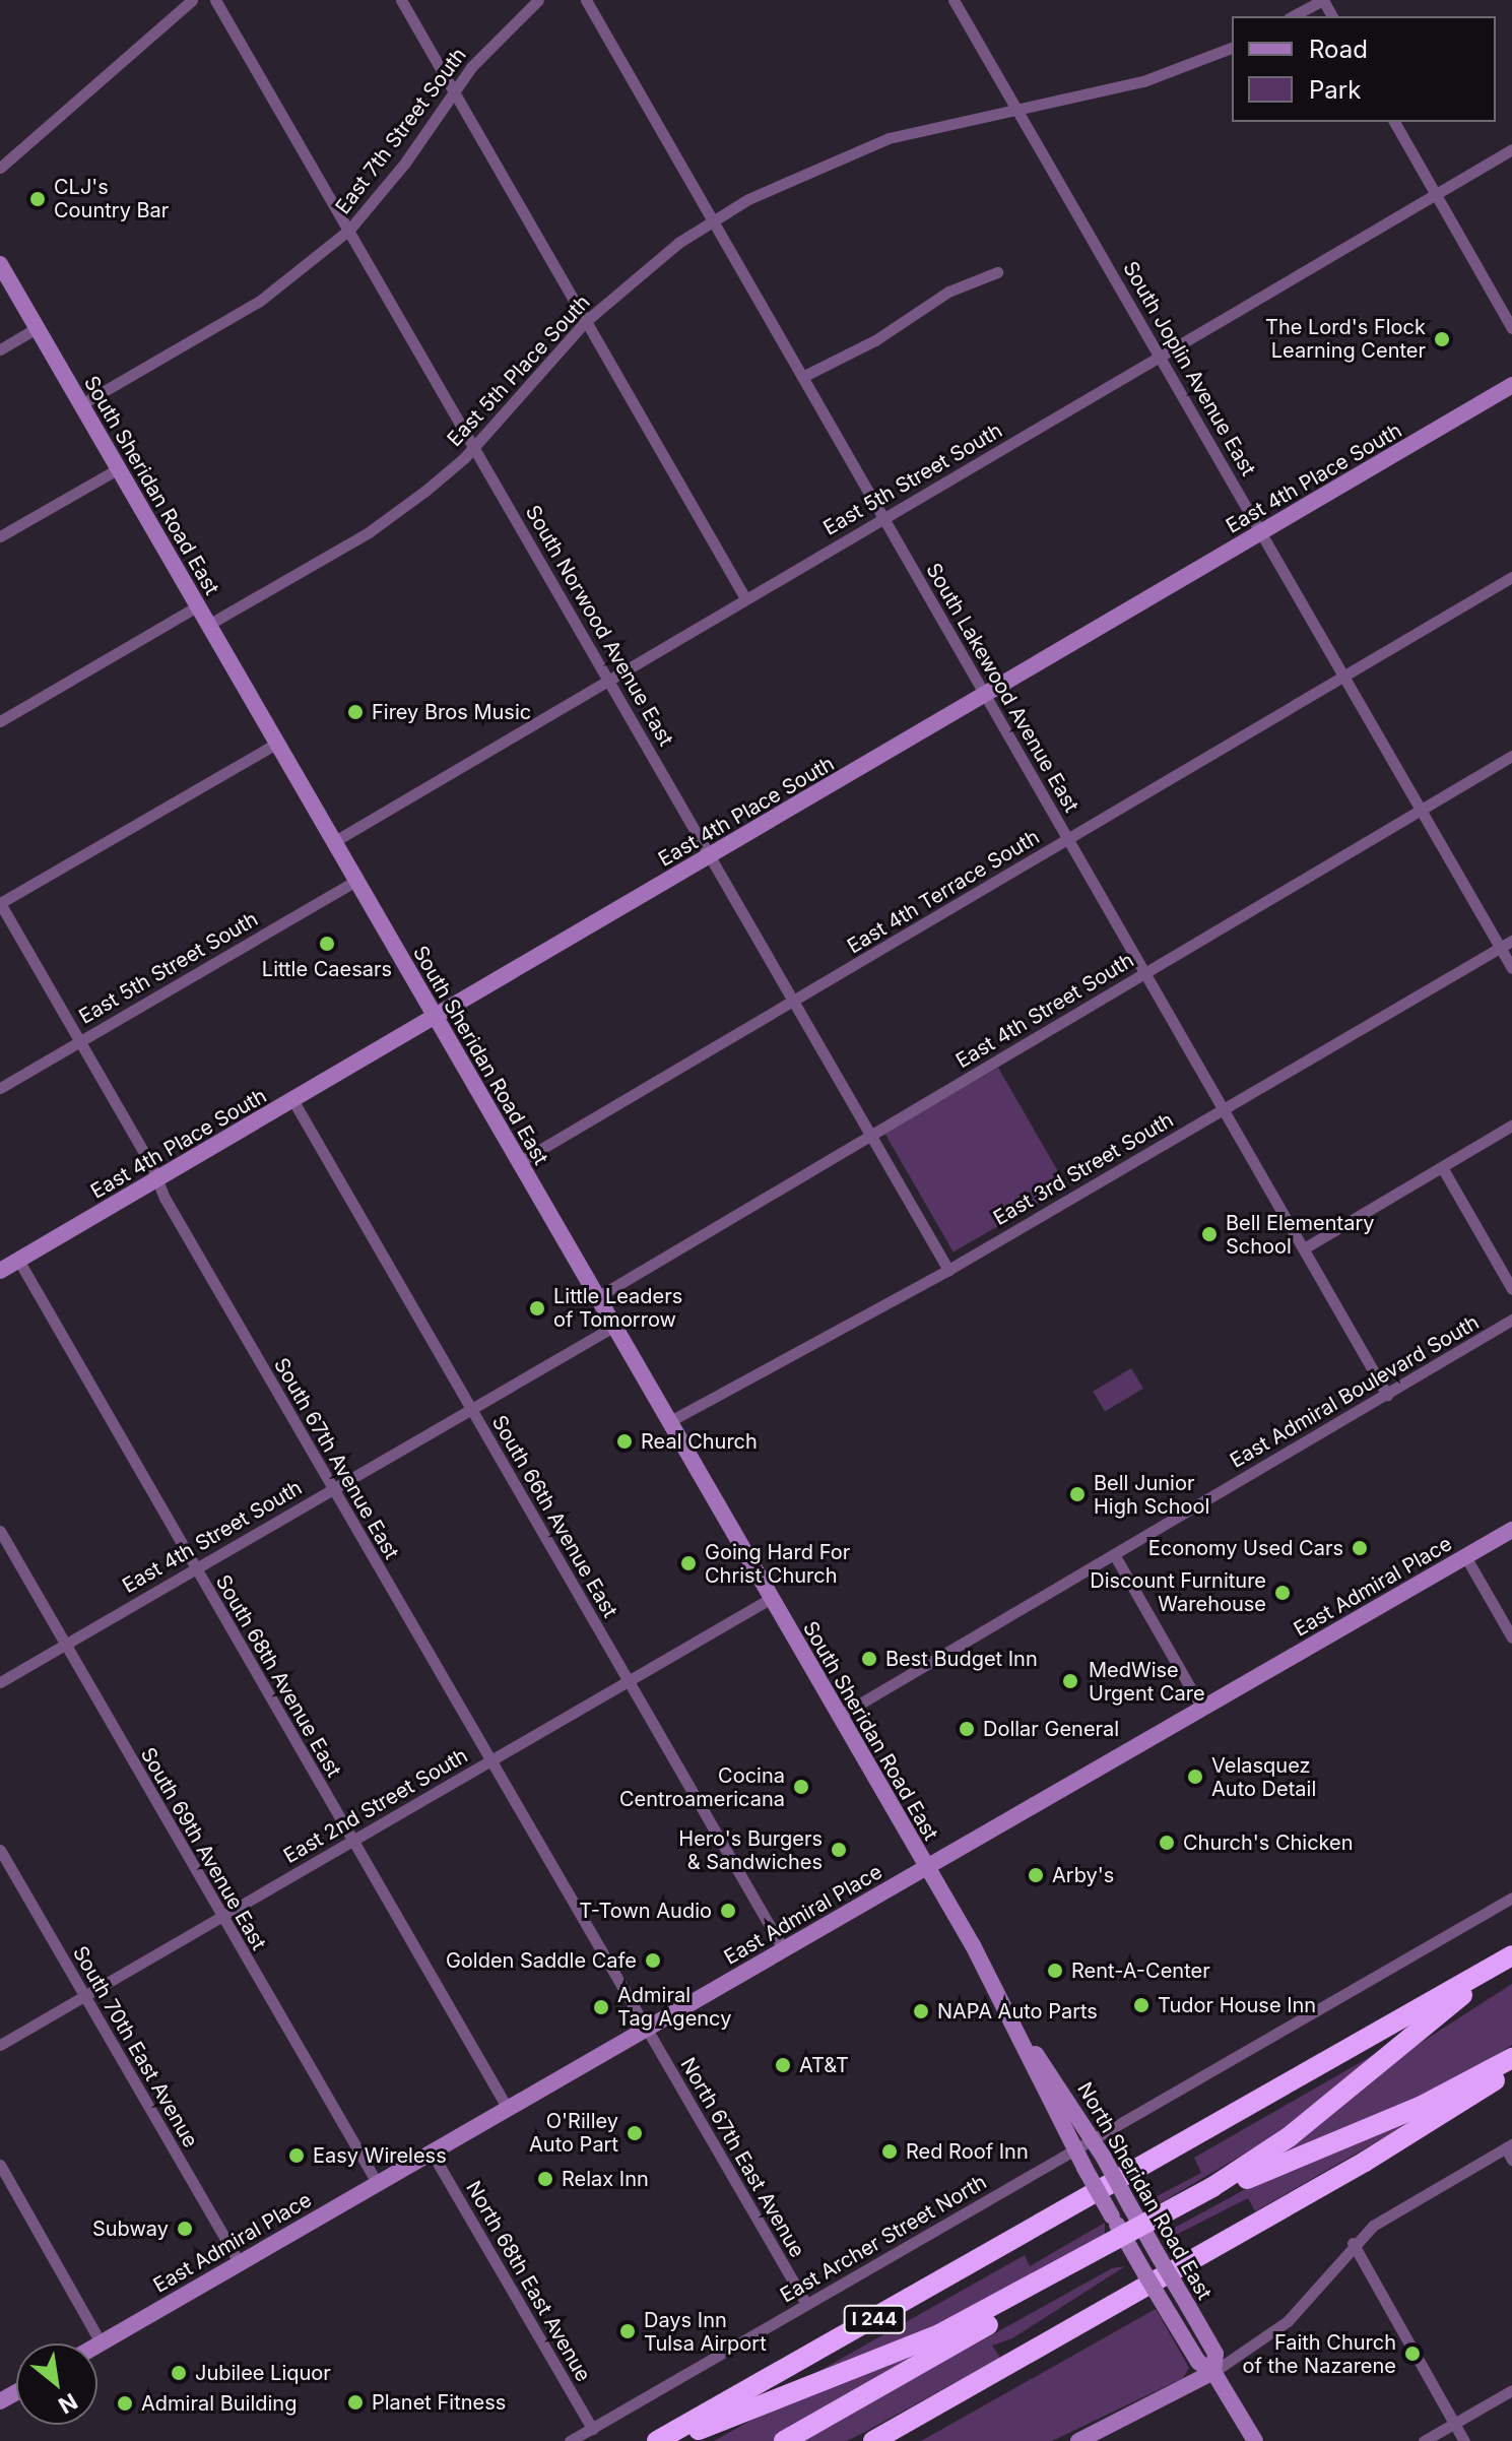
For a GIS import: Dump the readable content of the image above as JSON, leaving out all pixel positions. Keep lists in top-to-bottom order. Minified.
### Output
{"streets":{"highway":["I 244"],"main road":["East 4th Place South","South Sheridan Road East","East Admiral Place","North Sheridan Road East"],"street":["East 7th Street South","South Joplin Avenue East","East 5th Place South","East 5th Street South","South Norwood Avenue East","South Lakewood Avenue East","East 4th Terrace South","East 4th Street South","East 3rd Street South","East Admiral Boulevard South","South 67th Avenue East","South 66th Avenue East","South 68th Avenue East","East 2nd Street South","South 69th Avenue East","South 70th East Avenue","North 67th East Avenue","East Archer Street North","North 68th East Avenue"]},"crossings":[["East 7th Street South","South Sheridan Road East"],["East 7th Street South","South Norwood Avenue East"],["South Joplin Avenue East","East 5th Place South"],["South Joplin Avenue East","East 4th Place South"],["South Joplin Avenue East","East 5th Street South"],["South Joplin Avenue East","East 4th Terrace South"],["South Joplin Avenue East","East 4th Street South"],["South Joplin Avenue East","East 3rd Street South"],["East 5th Place South","South Sheridan Road East"],["East 5th Place South","South Norwood Avenue East"],["East 5th Place South","South Lakewood Avenue East"],["East 4th Place South","South Sheridan Road East"],["East 4th Place South","South Norwood Avenue East"],["East 4th Place South","South Lakewood Avenue East"],["East 4th Place South","South 67th Avenue East"],["East 4th Place South","South 66th Avenue East"],["East 4th Place South","South 68th Avenue East"],["East 5th Street South","South Sheridan Road East"],["East 5th Street South","South Norwood Avenue East"],["East 5th Street South","South Lakewood Avenue East"],["East 5th Street South","South 67th Avenue East"],["South Sheridan Road East","East 4th Terrace South"],["South Sheridan Road East","East 4th Street South"],["South Sheridan Road East","East 3rd Street South"],["South Sheridan Road East","East Admiral Boulevard South"],["South Sheridan Road East","East Admiral Place"],["South Sheridan Road East","East 2nd Street South"],["South Sheridan Road East","North Sheridan Road East"],["South Norwood Avenue East","East 4th Terrace South"],["South Norwood Avenue East","East 4th Street South"],["South Norwood Avenue East","East 3rd Street South"],["South Lakewood Avenue East","East 4th Terrace South"],["South Lakewood Avenue East","East 4th Street South"],["South Lakewood Avenue East","East 3rd Street South"],["South Lakewood Avenue East","East Admiral Boulevard South"],["East 4th Street South","South 67th Avenue East"],["East 4th Street South","South 66th Avenue East"],["East 4th Street South","South 68th Avenue East"],["East 4th Street South","South 69th Avenue East"],["South 67th Avenue East","East Admiral Place"],["South 67th Avenue East","East 2nd Street South"],["South 67th Avenue East","North 67th East Avenue"],["South 66th Avenue East","East Admiral Place"],["South 66th Avenue East","East 2nd Street South"],["East Admiral Place","South 68th Avenue East"],["East Admiral Place","South 69th Avenue East"],["East Admiral Place","South 70th East Avenue"],["East Admiral Place","North 67th East Avenue"],["East Admiral Place","North Sheridan Road East"],["East Admiral Place","North 68th East Avenue"],["South 68th Avenue East","East 2nd Street South"],["East 2nd Street South","South 69th Avenue East"],["East 2nd Street South","South 70th East Avenue"],["North 67th East Avenue","East Archer Street North"],["North Sheridan Road East","East Archer Street North"],["East Archer Street North","North 68th East Avenue"]],"places":["CLJ's Country Bar","The Lord's Flock Learning Center","Firey Bros Music","Little Caesars","Bell Elementary School","Little Leaders of Tomorrow","Real Church","Bell Junior High School","Economy Used Cars","Going Hard For Christ Church","Discount Furniture Warehouse","Best Budget Inn","MedWise Urgent Care","Dollar General","Velasquez Auto Detail","Cocina Centroamericana","Church's Chicken","Hero's Burgers & Sandwiches","Arby's","T-Town Audio","Golden Saddle Cafe","Rent-A-Center","Tudor House Inn","Admiral Tag Agency","NAPA Auto Parts","AT&T","O'Rilley Auto Part","Red Roof Inn","Easy Wireless","Relax Inn","Subway","Days Inn Tulsa Airport","Faith Church of the Nazarene","Jubilee Liquor","Planet Fitness","Admiral Building"],"legend":["Road","Park"],"north":"bottom right"}
